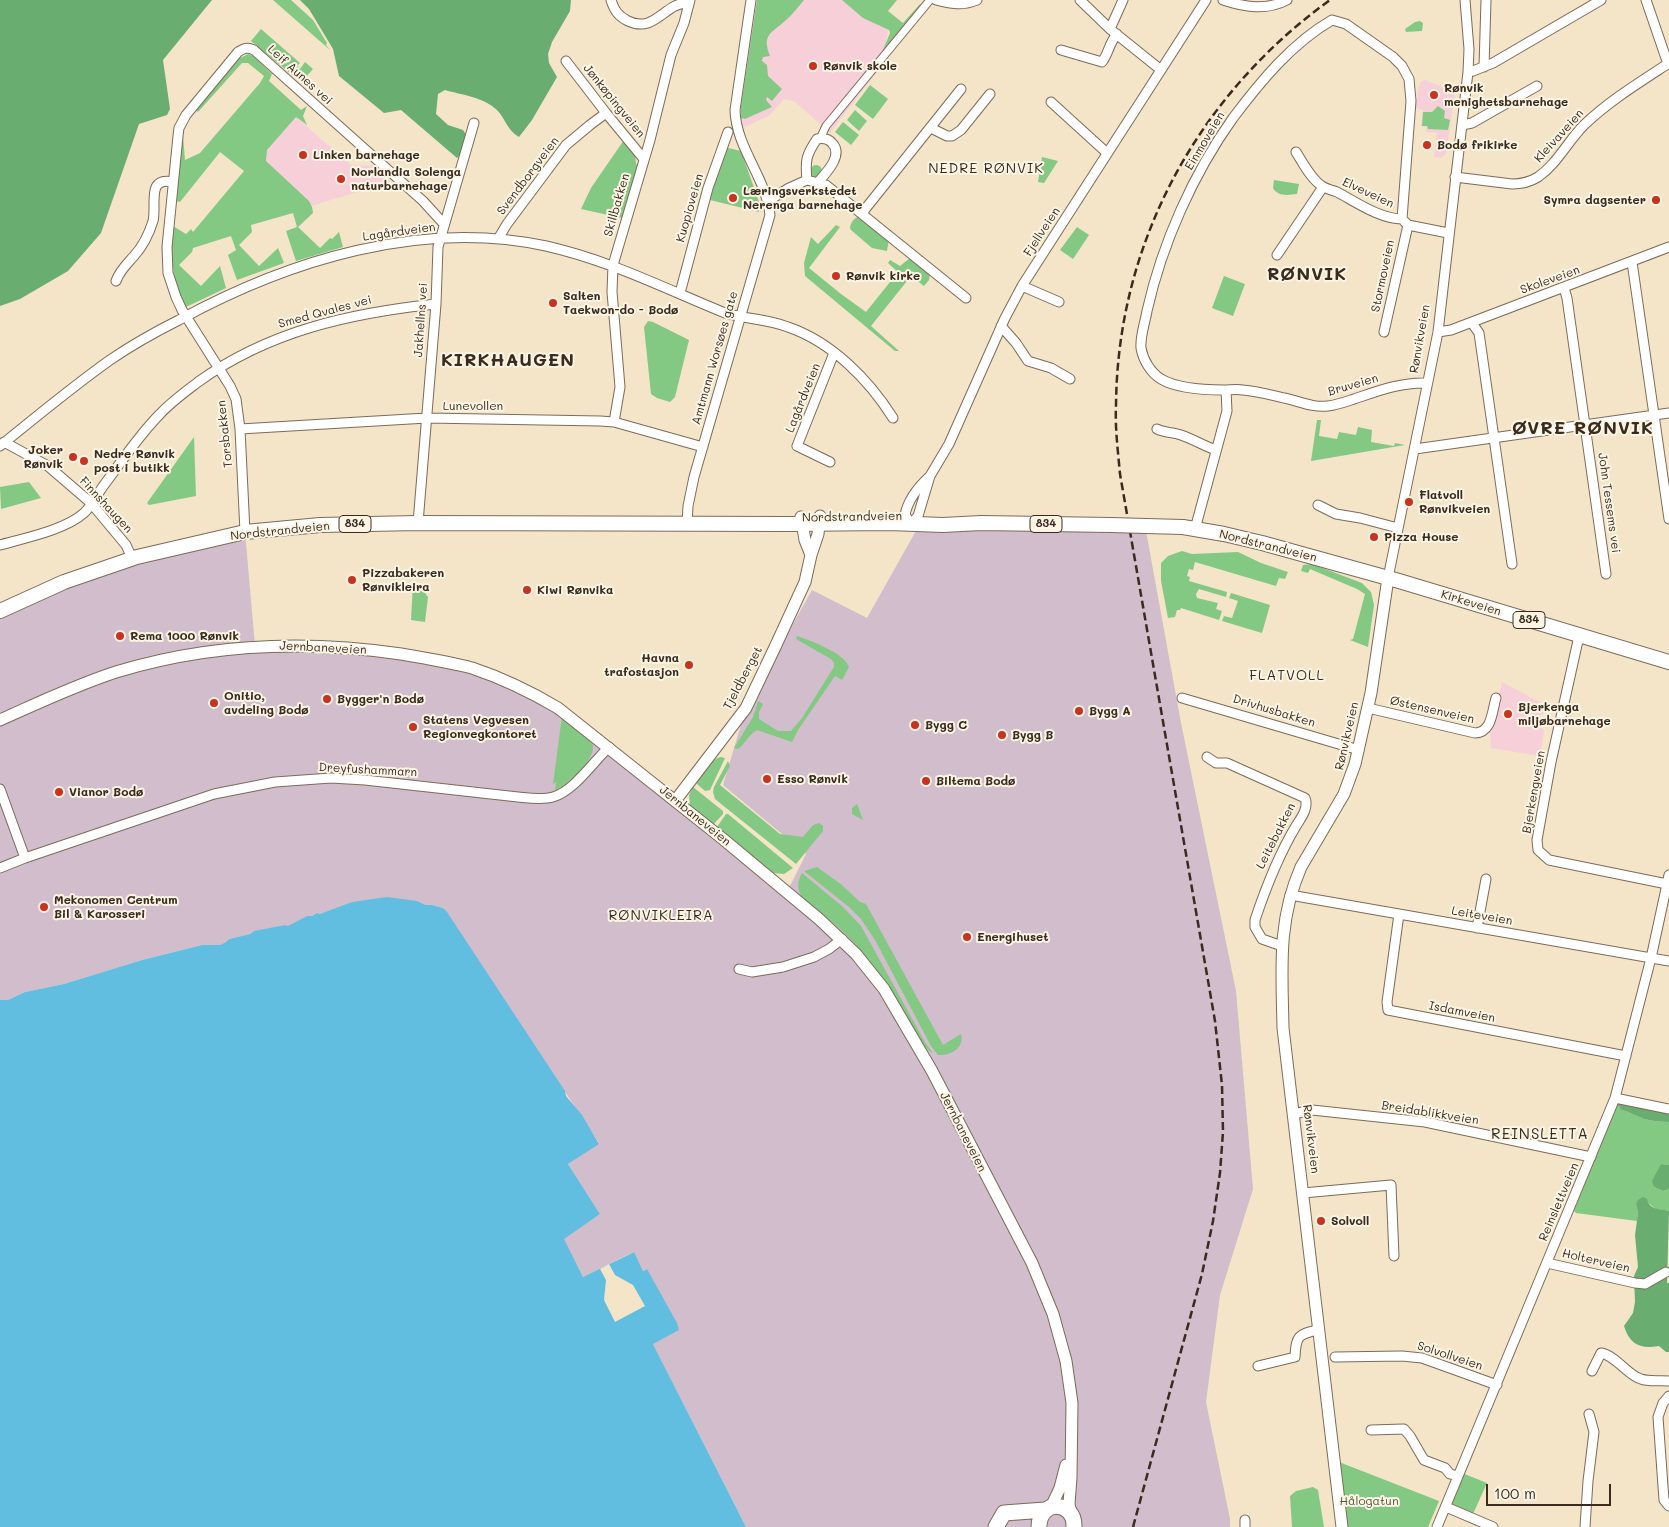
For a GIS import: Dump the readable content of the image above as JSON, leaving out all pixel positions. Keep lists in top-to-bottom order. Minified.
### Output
{"streets":{"highway":["Jernbaneveien"],"main road":["Nordstrandveien","834","Kirkeveien"],"street":["Leif Aunes vei","Jønkøpingveien","Kleivaveien","Einmoveien","Svendborgveien","Elveveien","Skillbakken","Kuopioveien","Lagårdveien","Fjellveien","Stormoveien","Skoleveien","Smed Qvales vei","Jakhellns vei","Rønvikveien","Amtmann Worsøes gate","Bruveien","Lunevollen","Torsbakken","John Tessems vei","Finnshaugen","Tjeldberget","Østensenveien","Drivhusbakken","Dreyfushammarn","Bjerkengveien","Leitebakken","Leiteveien","Isdamveien","Breidablikkveien","Reinslettveien","Holterveien","Solvollveien"]},"crossings":[["Leif Aunes vei","Lagårdveien"],["Leif Aunes vei","Jakhellns vei"],["Leif Aunes vei","Torsbakken"],["Jønkøpingveien","Svendborgveien"],["Jønkøpingveien","Skillbakken"],["Kleivaveien","Rønvikveien"],["Einmoveien","Elveveien"],["Einmoveien","Stormoveien"],["Einmoveien","Bruveien"],["Svendborgveien","Lagårdveien"],["Elveveien","Stormoveien"],["Skillbakken","Lagårdveien"],["Skillbakken","Lunevollen"],["Kuopioveien","Lagårdveien"],["Lagårdveien","Jakhellns vei"],["Lagårdveien","Amtmann Worsøes gate"],["Lagårdveien","Torsbakken"],["Lagårdveien","Finnshaugen"],["Fjellveien","Nordstrandveien"],["Skoleveien","Rønvikveien"],["Skoleveien","John Tessems vei"],["Smed Qvales vei","Jakhellns vei"],["Smed Qvales vei","Torsbakken"],["Smed Qvales vei","Finnshaugen"],["Jakhellns vei","Lunevollen"],["Jakhellns vei","Nordstrandveien"],["Rønvikveien","Bruveien"],["Rønvikveien","Nordstrandveien"],["Rønvikveien","Kirkeveien"],["Rønvikveien","Østensenveien"],["Rønvikveien","Drivhusbakken"],["Rønvikveien","Leitebakken"],["Rønvikveien","Leiteveien"],["Rønvikveien","Breidablikkveien"],["Amtmann Worsøes gate","Lunevollen"],["Amtmann Worsøes gate","Nordstrandveien"],["Lunevollen","Torsbakken"],["Torsbakken","Nordstrandveien"],["Finnshaugen","Nordstrandveien"],["Nordstrandveien","Kirkeveien"],["Nordstrandveien","Tjeldberget"],["Kirkeveien","Bjerkengveien"],["Jernbaneveien","Tjeldberget"],["Jernbaneveien","Dreyfushammarn"],["Bjerkengveien","Reinslettveien"],["Leiteveien","Isdamveien"],["Leiteveien","Reinslettveien"],["Isdamveien","Reinslettveien"],["Breidablikkveien","Reinslettveien"],["Reinslettveien","Holterveien"],["Reinslettveien","Solvollveien"]],"districts":["NEDRE RØNVIK","RØNVIK","KIRKHAUGEN","ØVRE RØNVIK","FLATVOLL","RØNVIKLEIRA","REINSLETTA"],"parks":["Hålogatun"],"places":["Rønvik skole","Rønvik menighetsbarnehage","Bodø frikirke","Linken barnehage","Norlandia Solenga naturbarnehage","Læringsverkstedet Nerenga barnehage","Symra dagsenter","Rønvik kirke","Salten Taekwon-do - Bodø","Joker Rønvik","Nedre Rønvik post i butikk","Flatvoll Rønvikveien","Pizza House","Pizzabakeren Rønvikleira","Kiwi Rønvika","Rema 1000 Rønvik","Havna trafostasjon","Bygger'n Bodø","Onitio, avdeling Bodø","Bygg A","Bjerkenga miljøbarnehage","Bygg C","Statens Vegvesen Regionvegkontoret","Bygg B","Esso Rønvik","Biltema Bodø","Vianor Bodø","Mekonomen Centrum Bil & Karosseri","Energihuset","Solvoll"],"scale_bar":"100 m"}
